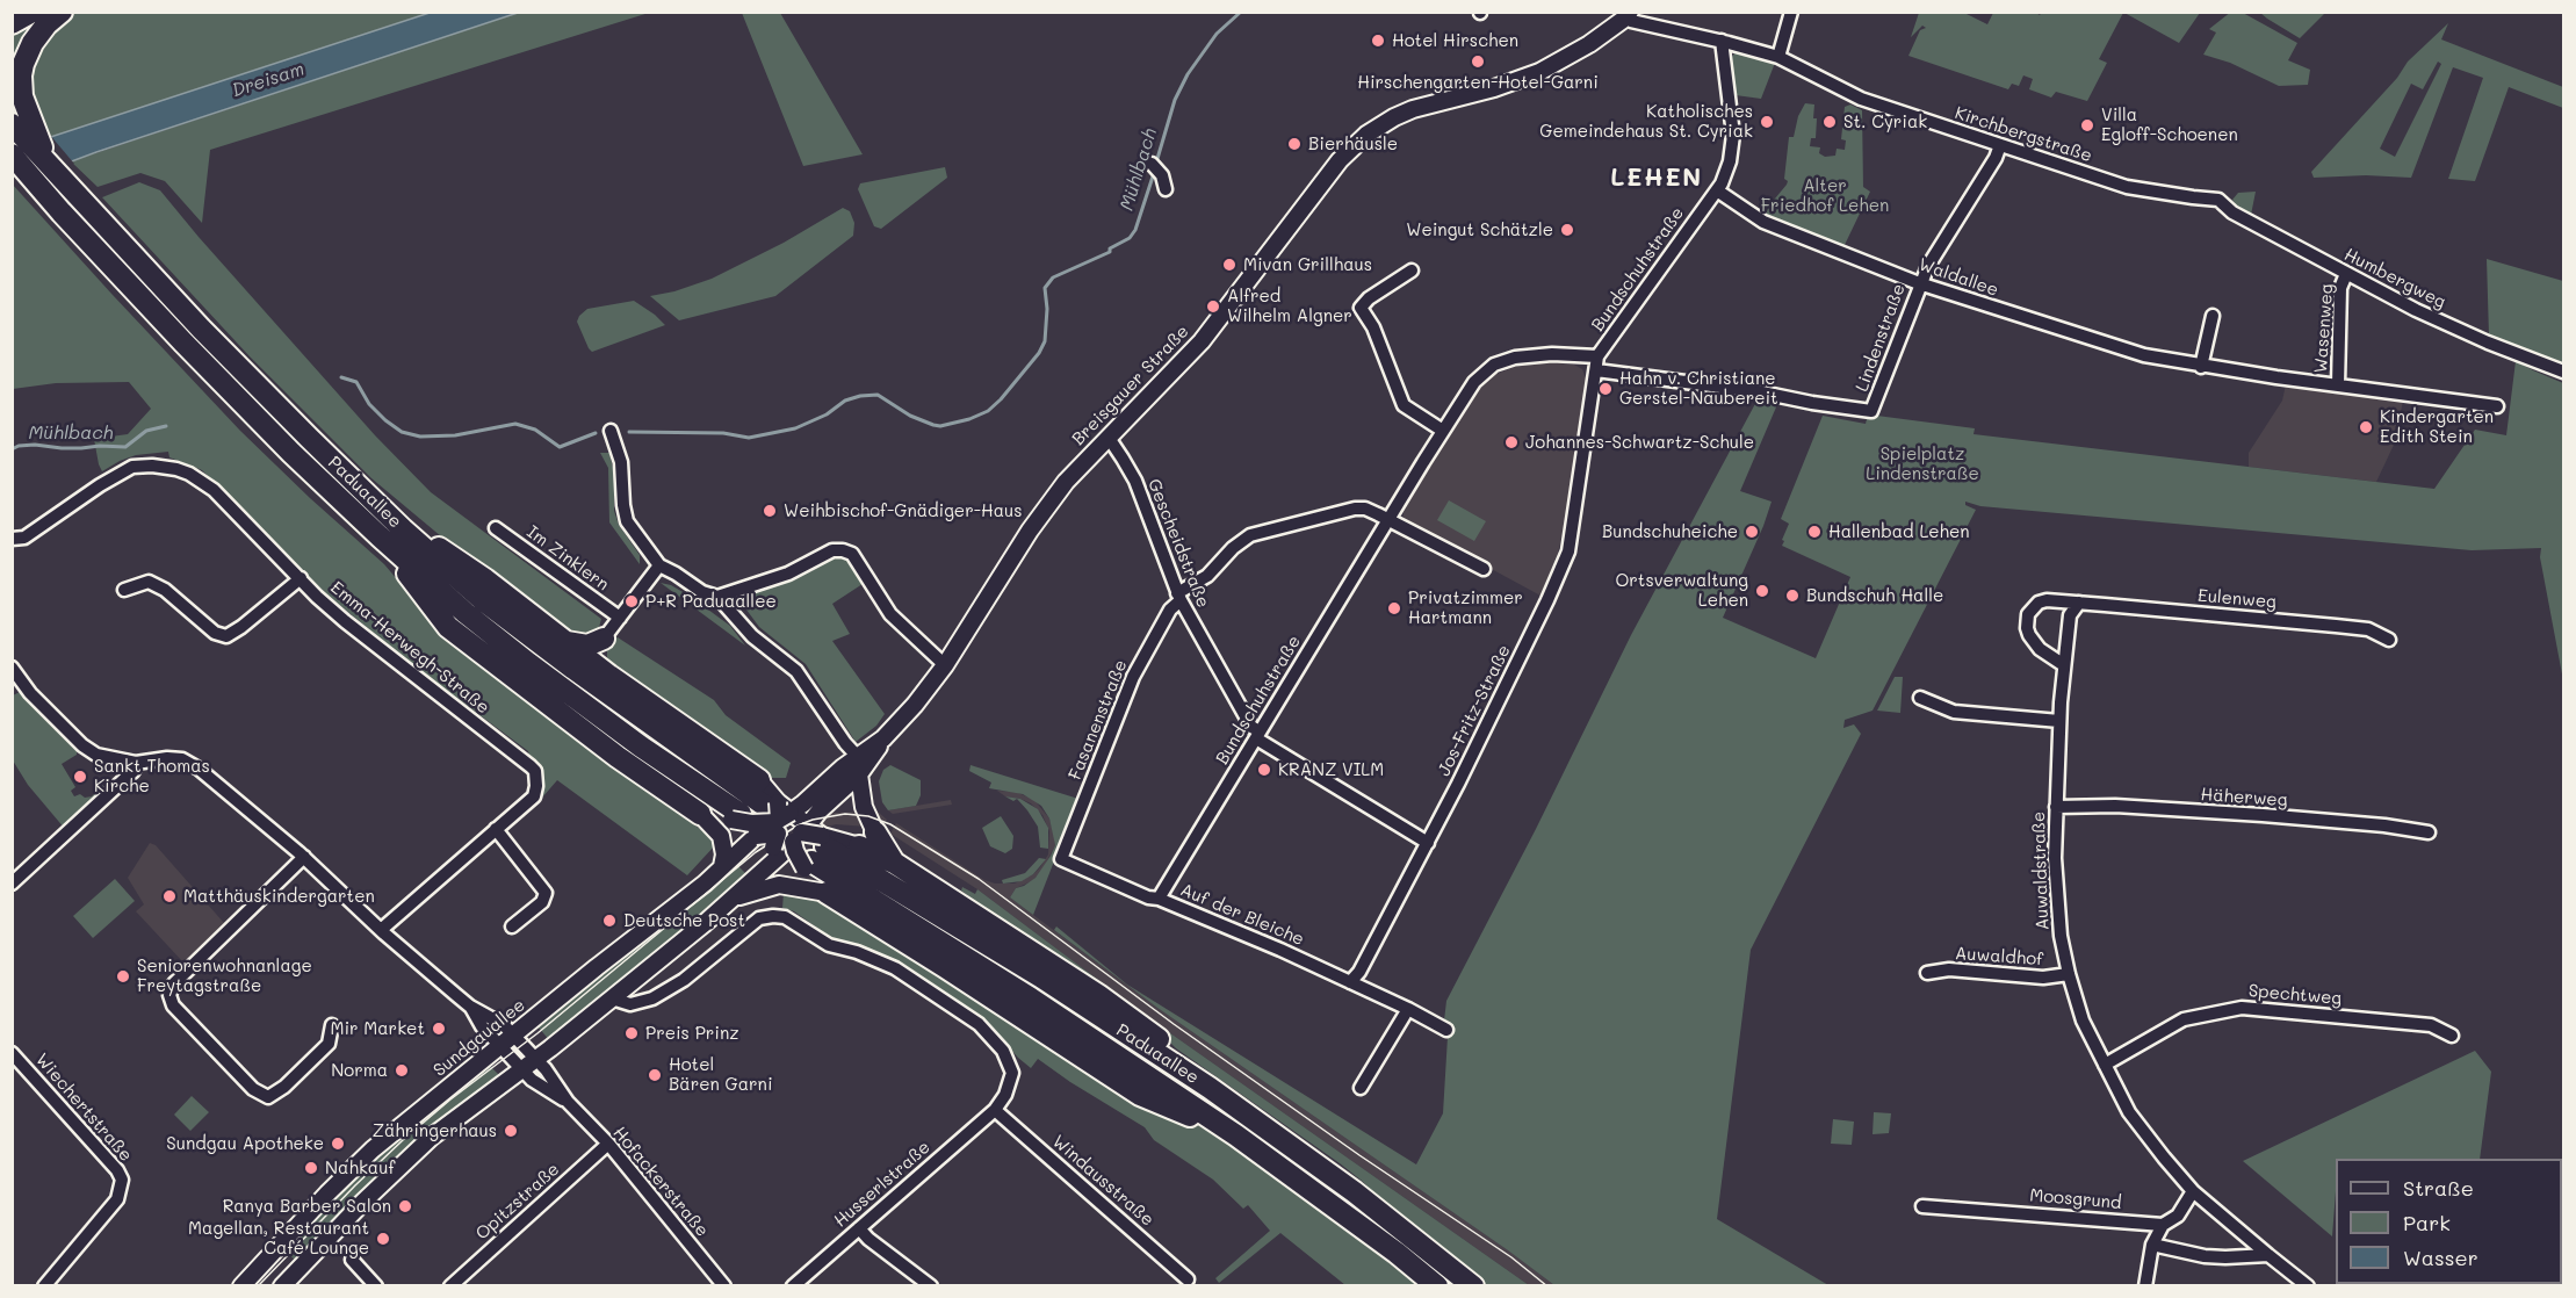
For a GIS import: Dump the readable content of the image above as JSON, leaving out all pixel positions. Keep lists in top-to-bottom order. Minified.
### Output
{"streets":{"highway":["Paduaallee"],"street":["Kirchbergstraße","Bundschuhstraße","Waldallee","Humbergweg","Wasenweg","Lindenstraße","Breisgauer Straße","Gescheidstraße","Im Zinklern","Eulenweg","Emma-Herwegh-Straße","Jos-Fritz-Straße","Fasanenstraße","Häherweg","Auwaldstraße","Auf der Bleiche","Auwaldhof","Spechtweg","Sundgauallee","Wiechertstraße","Windausstraße","Hofackerstraße","Husserlstraße","Moosgrund","Opitzstraße"]},"crossings":[["Kirchbergstraße","Bundschuhstraße"],["Kirchbergstraße","Humbergweg"],["Kirchbergstraße","Lindenstraße"],["Kirchbergstraße","Breisgauer Straße"],["Bundschuhstraße","Waldallee"],["Bundschuhstraße","Gescheidstraße"],["Bundschuhstraße","Jos-Fritz-Straße"],["Bundschuhstraße","Fasanenstraße"],["Bundschuhstraße","Auf der Bleiche"],["Waldallee","Wasenweg"],["Waldallee","Lindenstraße"],["Humbergweg","Wasenweg"],["Lindenstraße","Jos-Fritz-Straße"],["Breisgauer Straße","Paduaallee"],["Breisgauer Straße","Gescheidstraße"],["Breisgauer Straße","Sundgauallee"],["Paduaallee","Sundgauallee"],["Gescheidstraße","Jos-Fritz-Straße"],["Gescheidstraße","Fasanenstraße"],["Eulenweg","Auwaldstraße"],["Jos-Fritz-Straße","Auf der Bleiche"],["Fasanenstraße","Auf der Bleiche"],["Häherweg","Auwaldstraße"],["Auwaldstraße","Auwaldhof"],["Auwaldstraße","Spechtweg"],["Sundgauallee","Hofackerstraße"],["Windausstraße","Husserlstraße"],["Hofackerstraße","Opitzstraße"]],"districts":["LEHEN"],"water":["Dreisam","Mühlbach"],"parks":["Alter Friedhof Lehen","Spielplatz Lindenstraße"],"places":["Hotel Hirschen","Hirschengarten-Hotel-Garni","Katholisches Gemeindehaus St. Cyriak","St. Cyriak","Villa Egloff-Schoenen","Bierhäusle","Weingut Schätzle","Mivan Grillhaus","Alfred Wilhelm Algner","Hahn v. Christiane Gerstel-Naubereit","Kindergarten Edith Stein","Johannes-Schwartz-Schule","Weihbischof-Gnädiger-Haus","Bundschuheiche","Hallenbad Lehen","Ortsverwaltung Lehen","Bundschuh Halle","P+R Paduaallee","Privatzimmer Hartmann","KRANZ VILM","Sankt Thomas Kirche","Matthäuskindergarten","Deutsche Post","Seniorenwohnanlage Freytagstraße","Mir Market","Preis Prinz","Norma","Hotel Bären Garni","Zähringerhaus","Sundgau Apotheke","Nahkauf","Ranya Barber Salon","Magellan, Restaurant Café Lounge"],"legend":["Straße","Park","Wasser"]}
